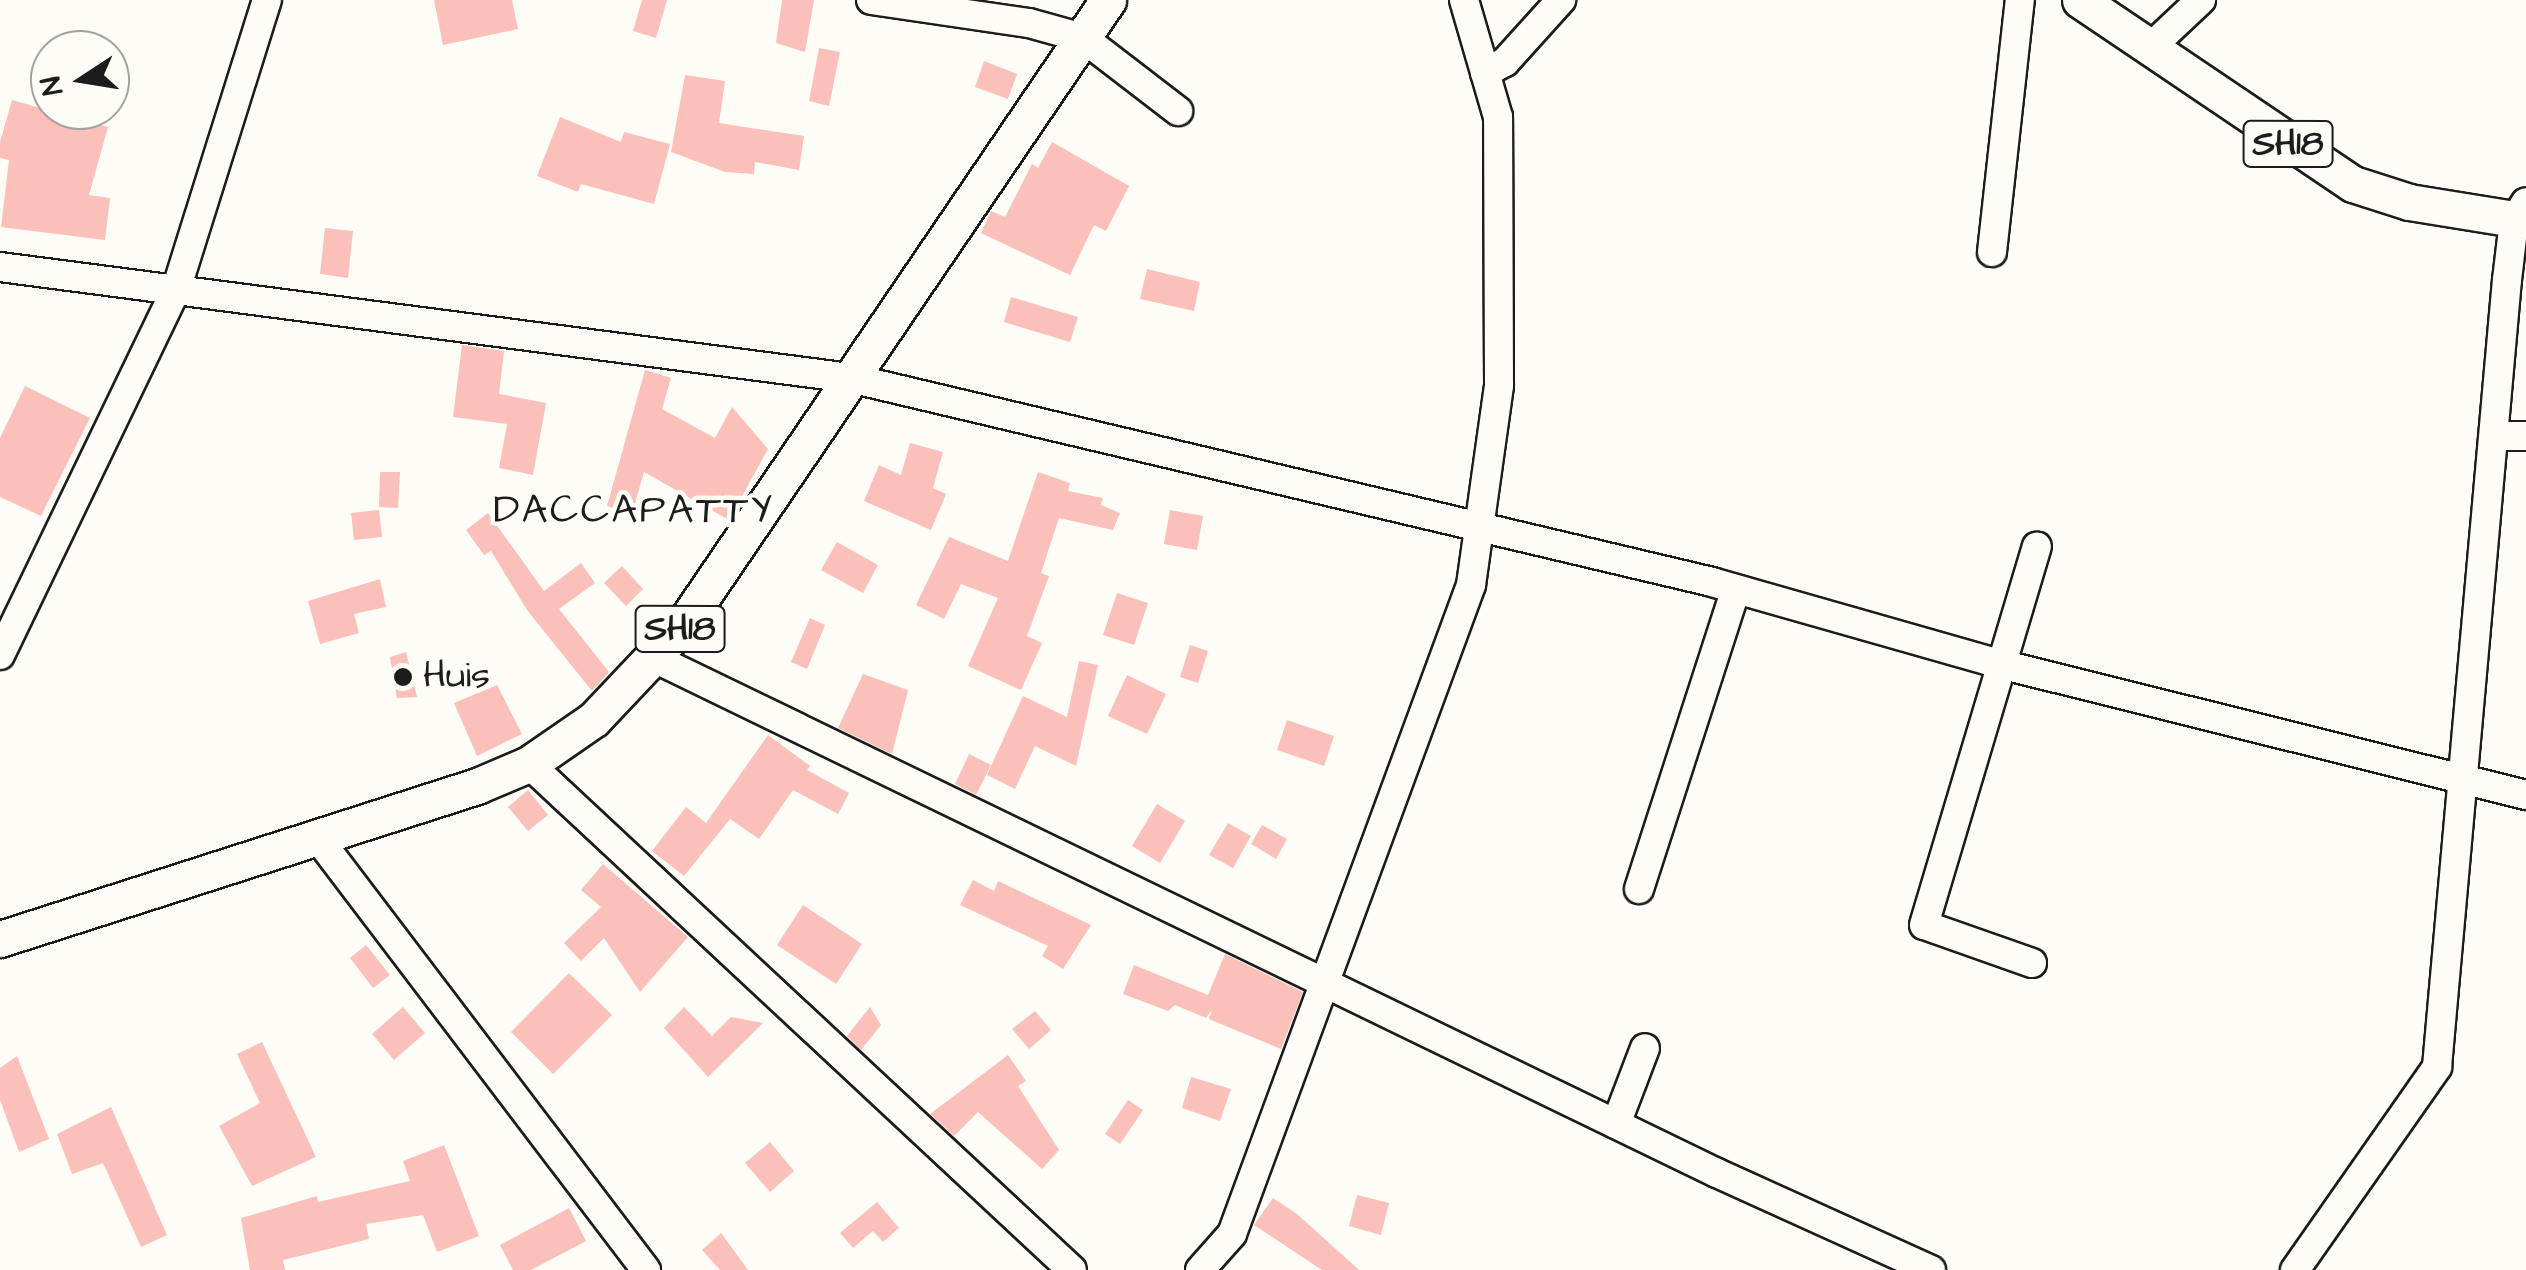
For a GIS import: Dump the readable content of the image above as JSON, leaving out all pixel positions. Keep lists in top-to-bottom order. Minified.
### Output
{"streets":{"main road":["SH18"]},"districts":["DACCAPATTY"],"places":["Huis"],"north":"left"}
